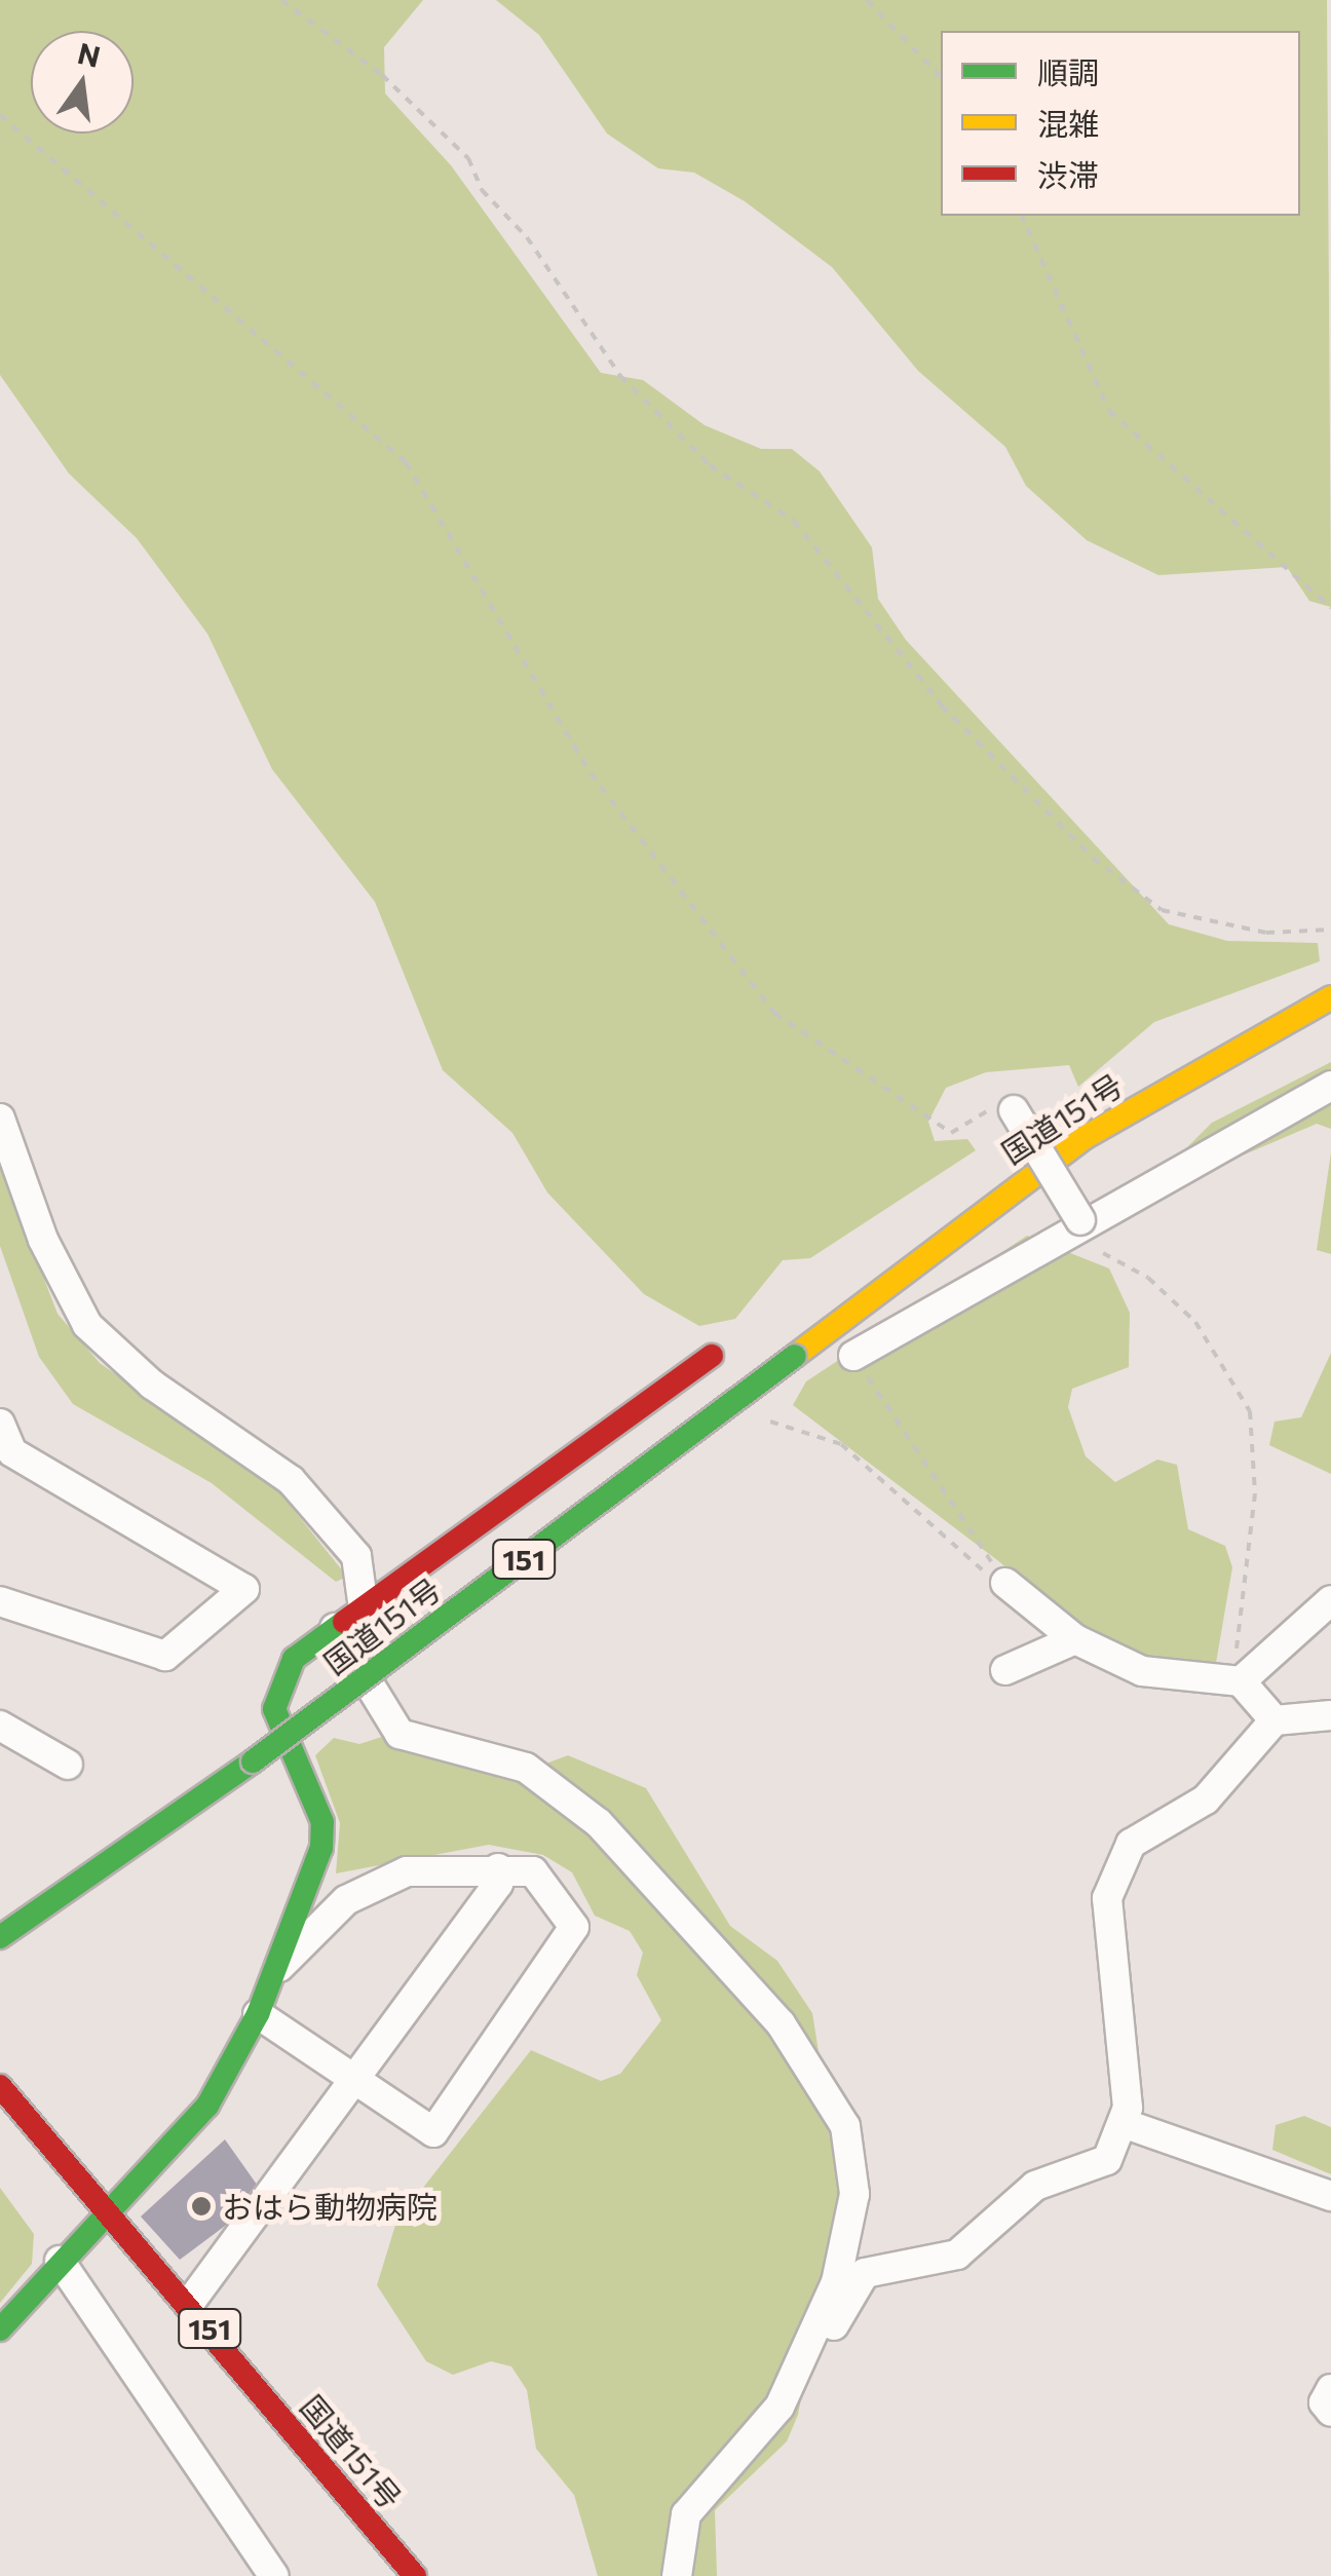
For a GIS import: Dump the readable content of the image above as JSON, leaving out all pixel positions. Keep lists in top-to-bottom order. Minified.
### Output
{"streets":{"main road":["国道151号","151"]},"places":["おはら動物病院"],"legend":["順調","混雑","渋滞"],"north":"top"}
